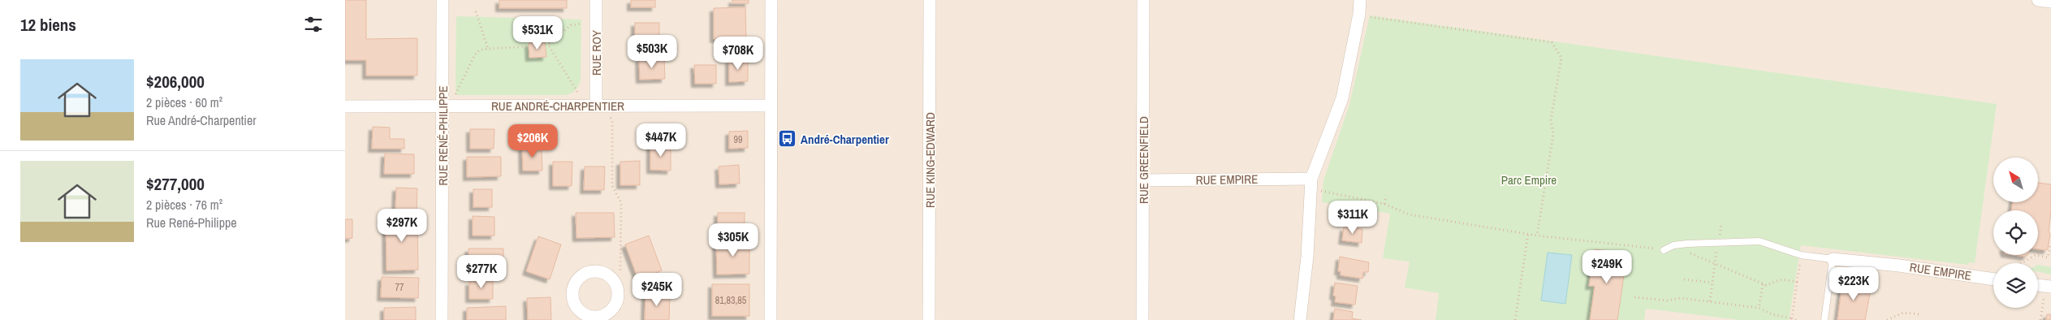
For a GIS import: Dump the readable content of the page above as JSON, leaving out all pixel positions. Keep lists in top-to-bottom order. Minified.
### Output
{"streets":{"street":["RUE ROY","RUE ANDRÉ-CHARPENTIER","RUE RENÉ-PHILIPPE","RUE KING-EDWARD","RUE GREENFIELD","RUE EMPIRE"]},"crossings":[["RUE ROY","RUE ANDRÉ-CHARPENTIER"],["RUE ANDRÉ-CHARPENTIER","RUE RENÉ-PHILIPPE"],["RUE GREENFIELD","RUE EMPIRE"]],"parks":["Parc Empire"],"places":{"bus stop":["André-Charpentier"]},"house_numbers":["99","77","81,83,85"],"north":"top left","page":{"heading":"12 biens","price":["$531K","$503K","$708K","$447K","$206K","$311K","$297K","$305K","$249K","$277K","$223K","$245K"],"list":[{"name":"$206,000","note":"2 pièces · 60 m² · Rue André-Charpentier"},{"name":"$277,000","note":"2 pièces · 76 m² · Rue René-Philippe"}]}}
